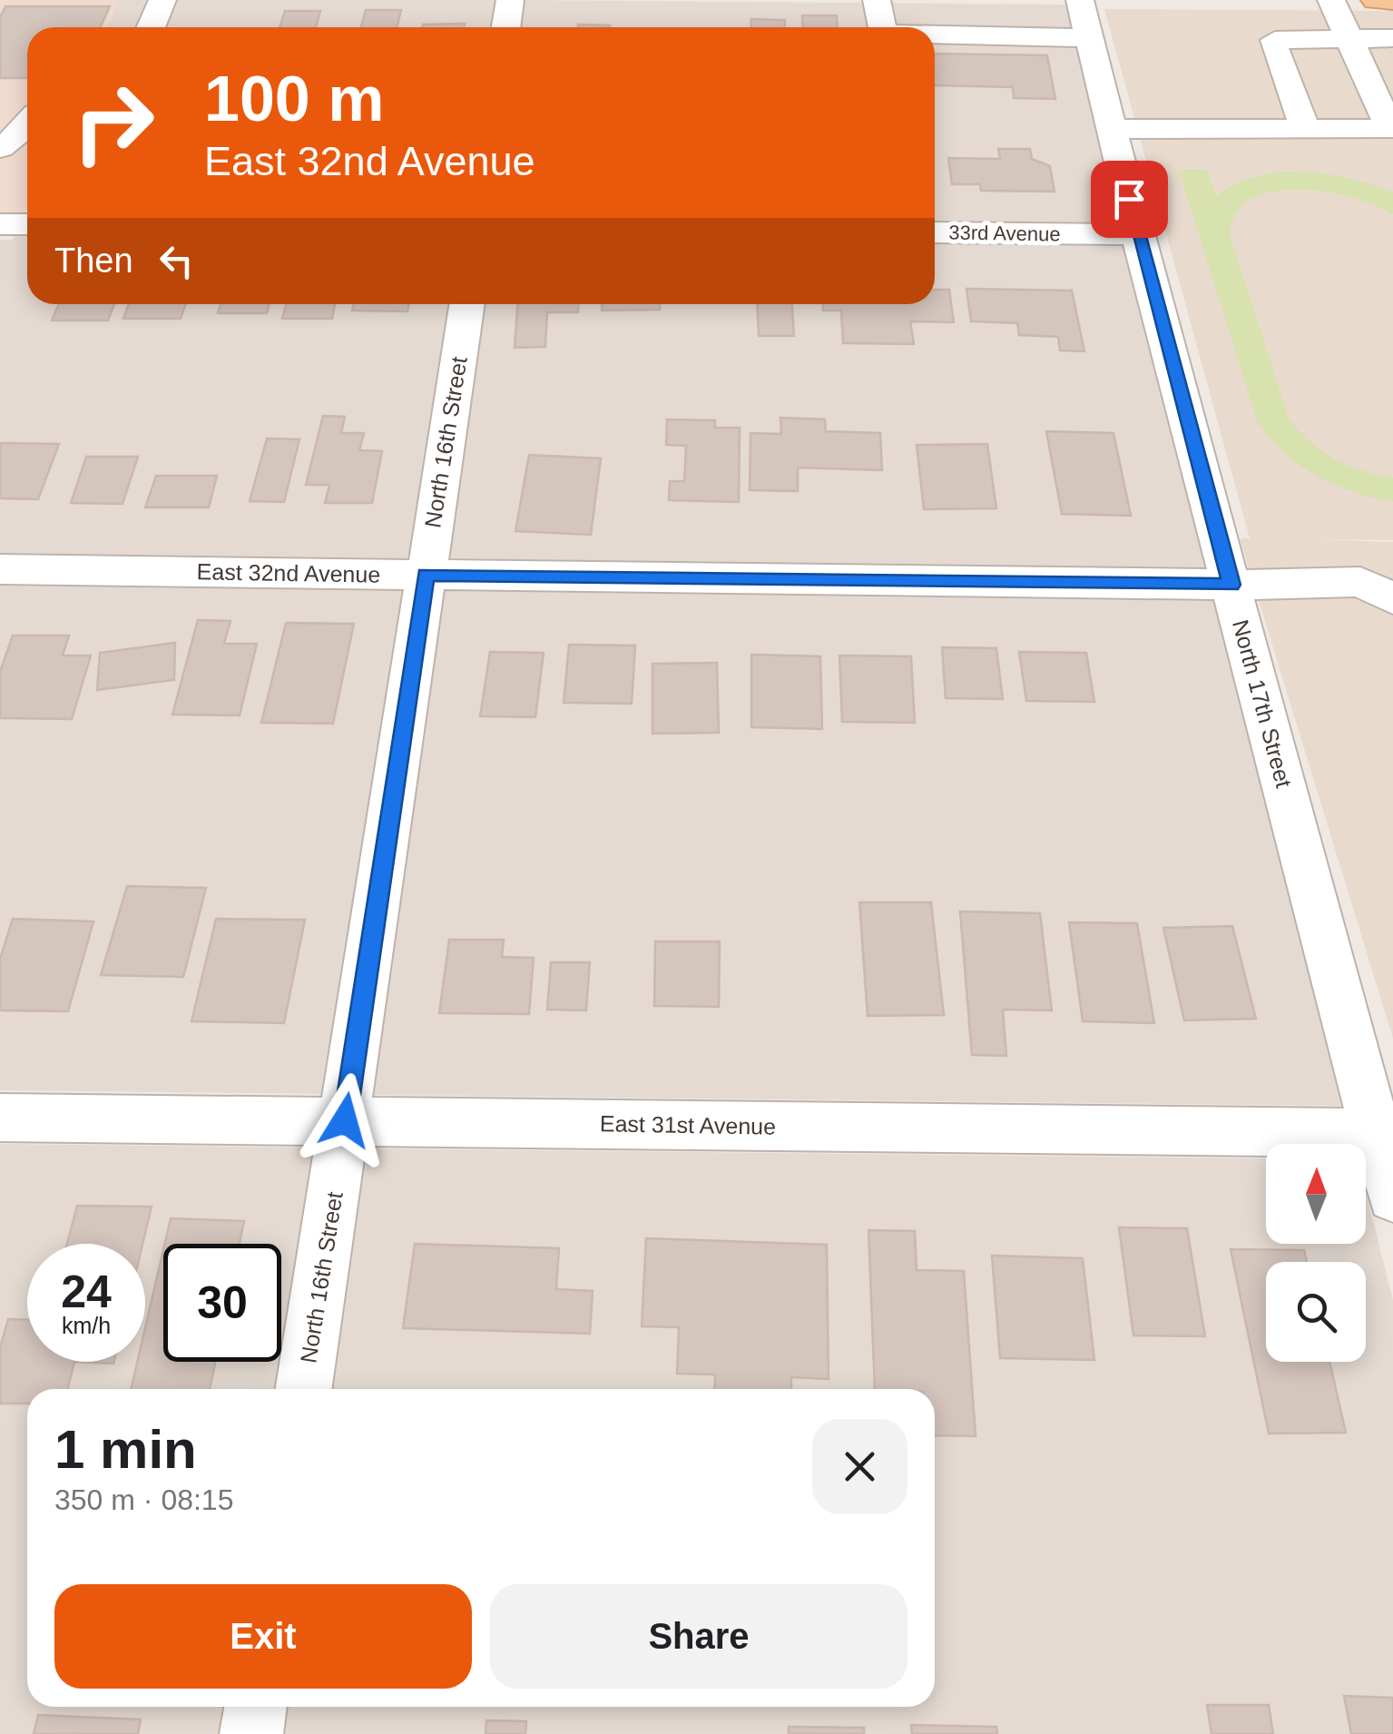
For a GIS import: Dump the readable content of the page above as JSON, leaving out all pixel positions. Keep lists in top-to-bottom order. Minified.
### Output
{"streets":{"street":["33rd Avenue","North 16th Street","East 32nd Avenue","North 17th Street","East 31st Avenue"]},"crossings":[["33rd Avenue","North 17th Street"],["North 16th Street","East 32nd Avenue"],["North 16th Street","East 31st Avenue"],["East 32nd Avenue","North 17th Street"],["North 17th Street","East 31st Avenue"]],"north":"top","page":{"turn":["100 m","East 32nd Avenue"],"then":"Then","speed":"24 km/h","limit":"30","heading":["1 min","350 m · 08:15"],"buttons":["Exit","Share"]}}
